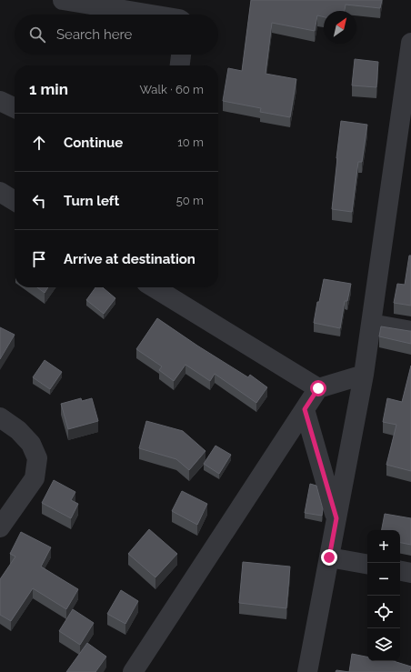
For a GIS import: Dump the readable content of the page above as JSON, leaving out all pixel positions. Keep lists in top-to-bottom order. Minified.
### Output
{"north":"top right","page":{"search":"Search here","heading":["1 min","Walk · 60 m"],"list":[["Continue","10 m"],["Turn left","50 m"],"Arrive at destination"],"map_buttons":["+","−"]}}
